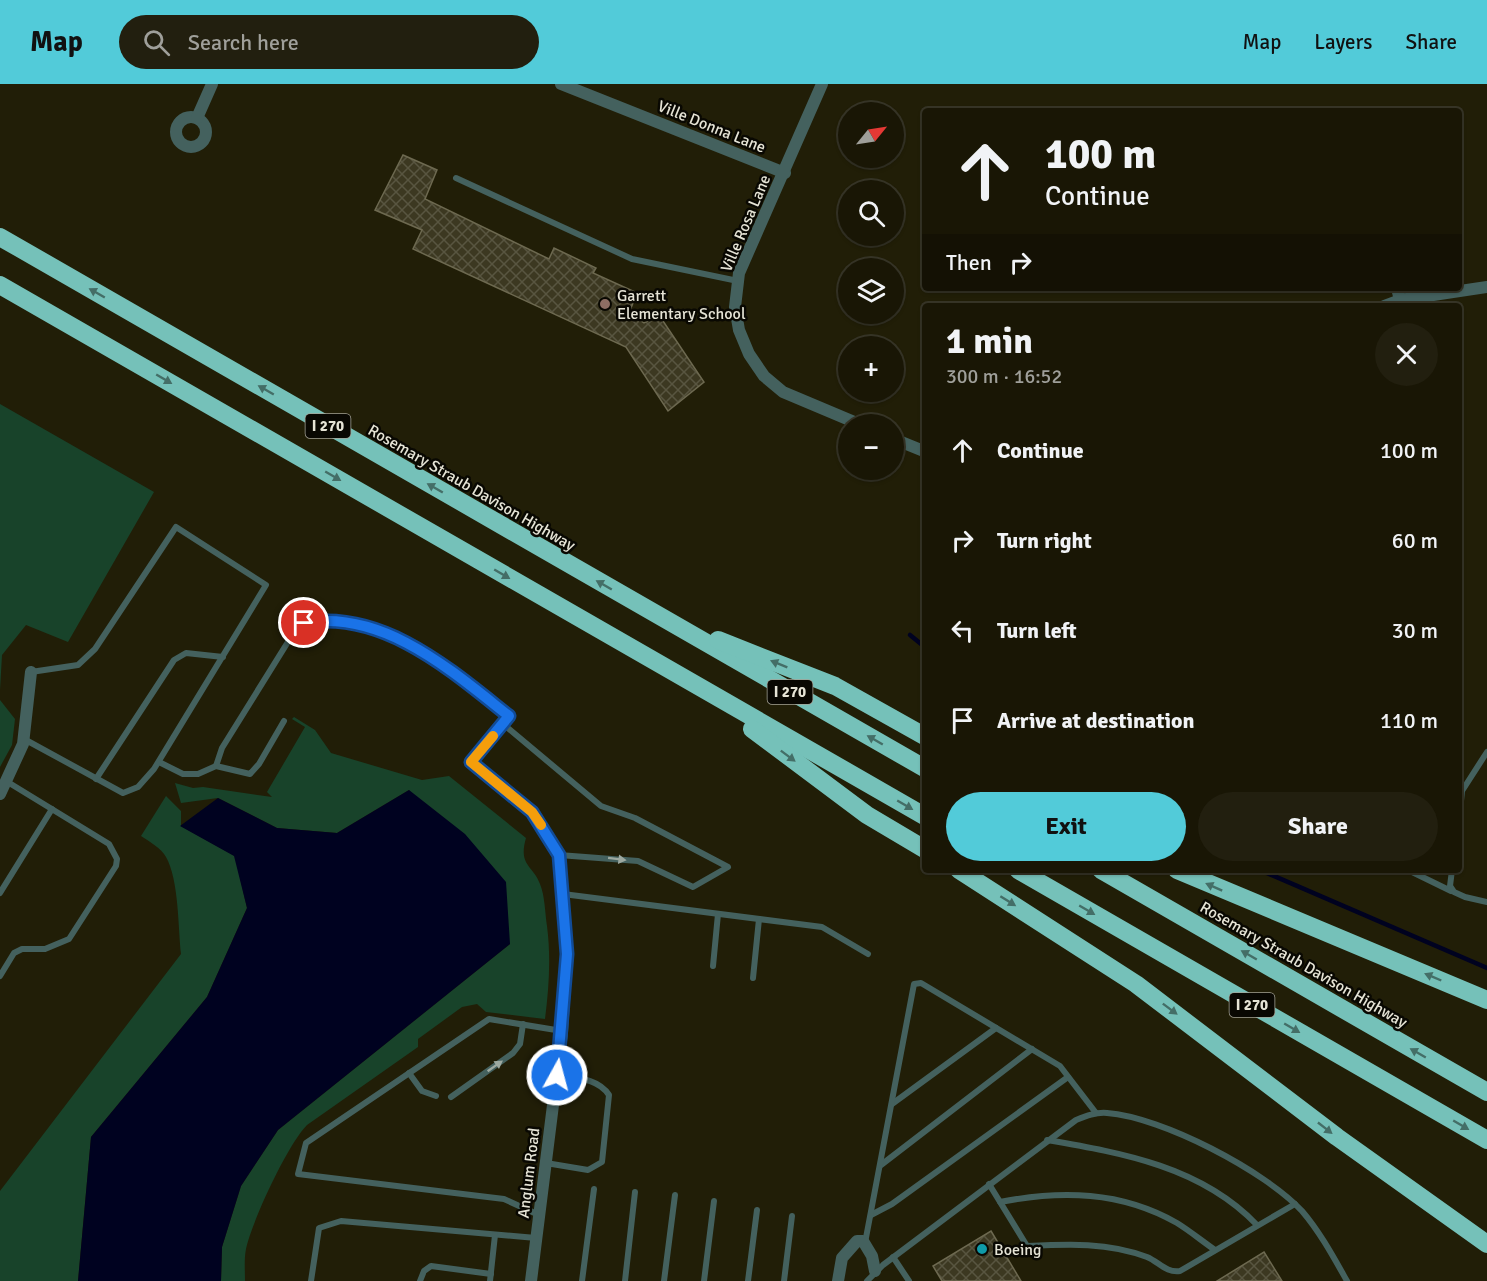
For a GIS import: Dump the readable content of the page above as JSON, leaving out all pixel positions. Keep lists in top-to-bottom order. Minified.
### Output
{"streets":{"highway":["I 270","Rosemary Straub Davison Highway"],"street":["Ville Donna Lane","Ville Rosa Lane","Anglum Road"]},"crossings":[["Ville Donna Lane","Ville Rosa Lane"]],"places":["Garrett Elementary School","Boeing"],"north":"top right","page":{"header":"Map","search":"Search here","nav":["Map","Layers","Share"],"map_buttons":["+","−"],"turn":["100 m","Continue"],"then":"Then","heading":["1 min","300 m · 16:52"],"list":[{"name":"Continue","value":"100 m"},{"name":"Turn right","value":"60 m"},{"name":"Turn left","value":"30 m"},{"name":"Arrive at destination","value":"110 m"}],"buttons":["Exit","Share"]}}
